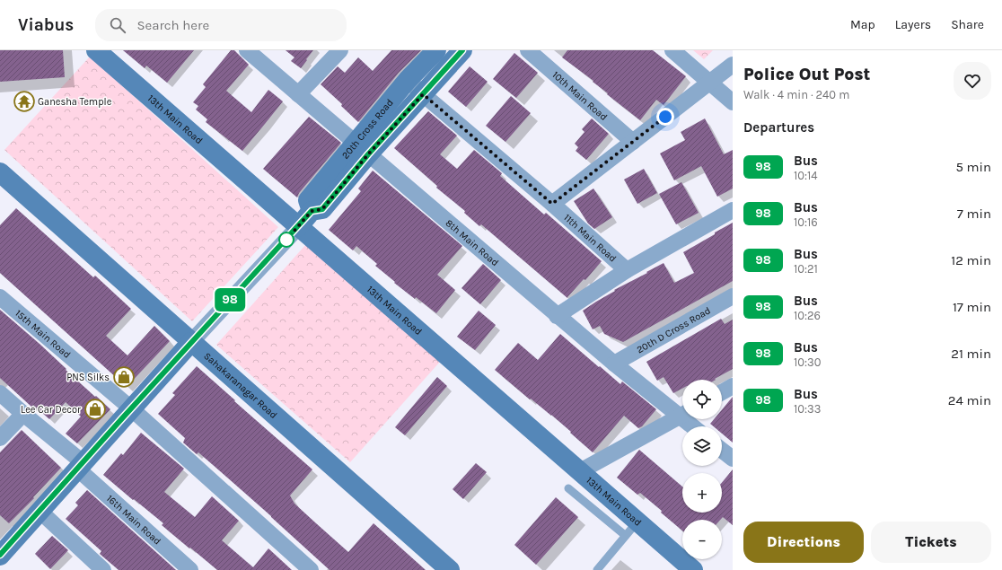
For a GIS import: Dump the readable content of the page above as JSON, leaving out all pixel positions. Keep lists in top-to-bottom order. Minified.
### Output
{"streets":{"street":["10th Main Road","13th Main Road","20th Cross Road","11th Main Road","8th Main Road","20th D Cross Road","15th Main Road","Sahakaranagar Road","16th Main Road"]},"crossings":[["13th Main Road","20th Cross Road"],["20th Cross Road","11th Main Road"],["20th Cross Road","8th Main Road"],["20th Cross Road","15th Main Road"],["20th Cross Road","Sahakaranagar Road"],["20th Cross Road","16th Main Road"],["8th Main Road","20th D Cross Road"]],"places":{"temple":["Ganesha Temple"],"shop":["PNS Silks","Lee Car Decor"]},"lines":["bus line 98"],"page":{"header":"Viabus","search":"Search here","nav":["Map","Layers","Share"],"on_map":"98","heading":[["Police Out Post","Walk · 4 min · 240 m"],"Departures"],"list":[{"mark":"98","name":"Bus","note":"10:14","value":"5 min"},{"mark":"98","name":"Bus","note":"10:16","value":"7 min"},{"mark":"98","name":"Bus","note":"10:21","value":"12 min"},{"mark":"98","name":"Bus","note":"10:26","value":"17 min"},{"mark":"98","name":"Bus","note":"10:30","value":"21 min"},{"mark":"98","name":"Bus","note":"10:33","value":"24 min"}],"map_buttons":["+","−"],"buttons":["Directions","Tickets"]}}
